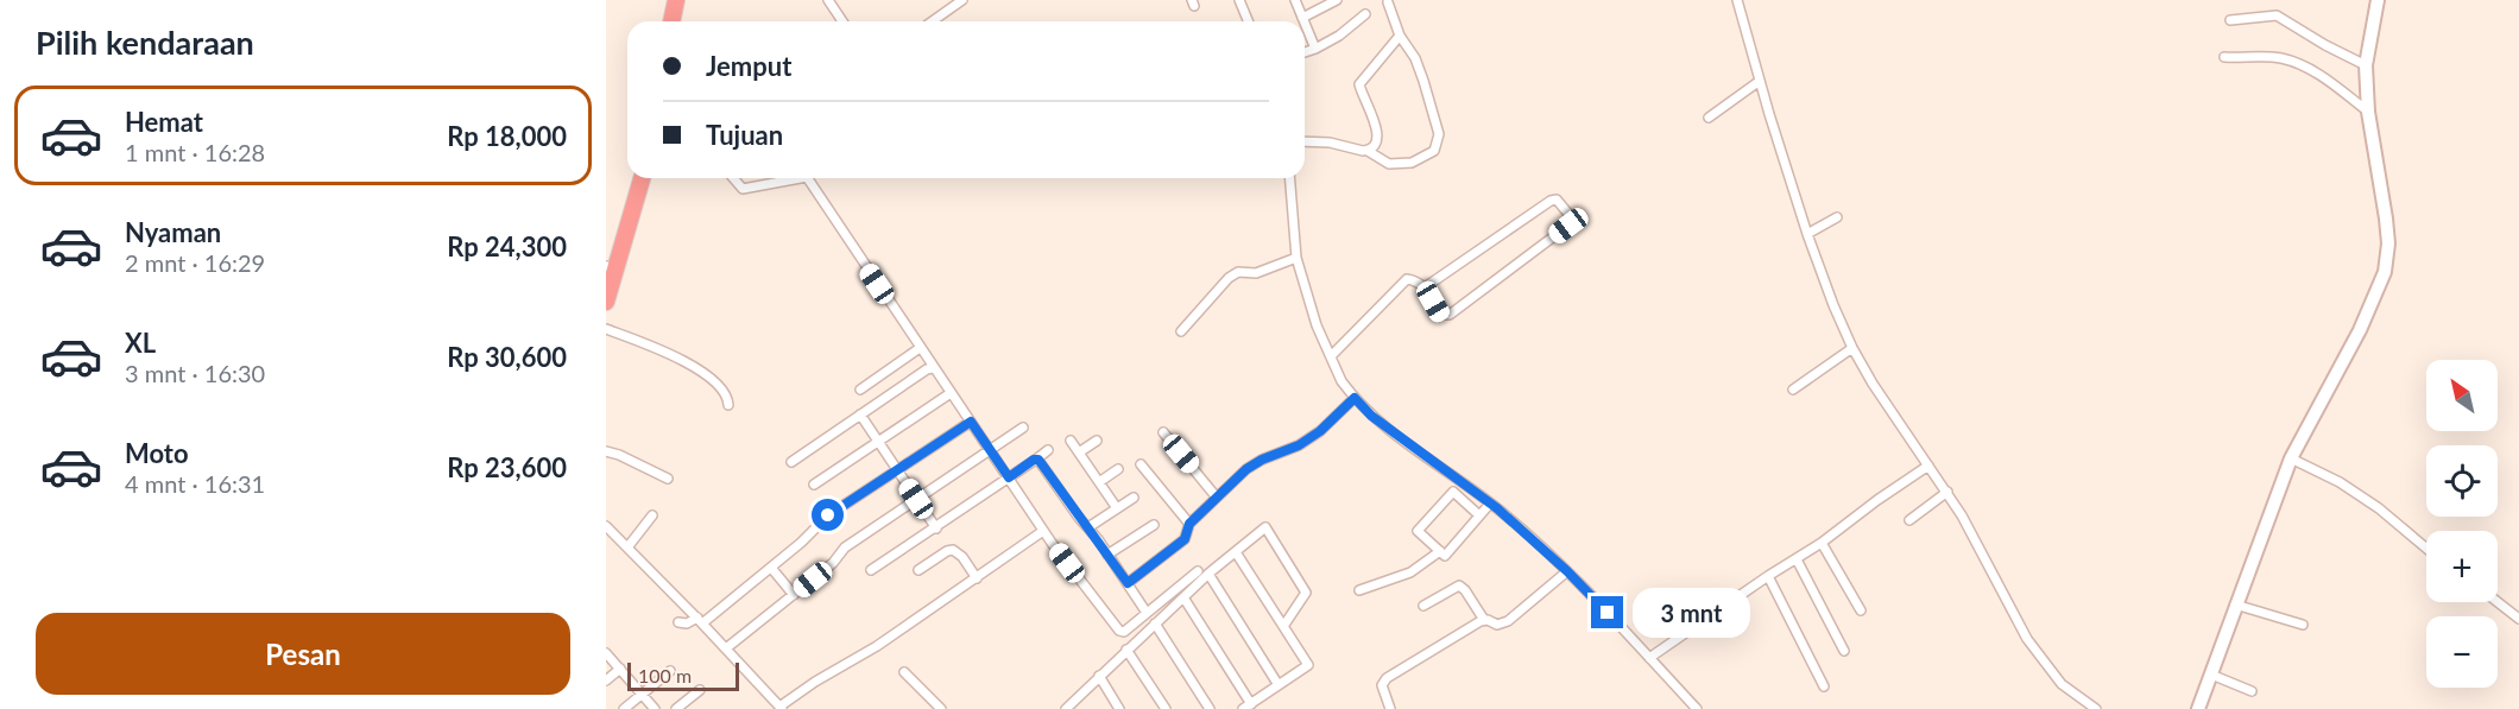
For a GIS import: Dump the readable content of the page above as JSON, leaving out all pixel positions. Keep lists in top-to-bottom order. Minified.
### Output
{"scale_bar":"100 m","north":"top left","page":{"heading":"Pilih kendaraan","banner":["Jemput","Tujuan"],"list":[{"name":"Hemat","note":"1 mnt · 16:28","value":"Rp 18,000"},{"name":"Nyaman","note":"2 mnt · 16:29","value":"Rp 24,300"},{"name":"XL","note":"3 mnt · 16:30","value":"Rp 30,600"},{"name":"Moto","note":"4 mnt · 16:31","value":"Rp 23,600"}],"map_buttons":["+","−"],"bubble":"3 mnt","buttons":"Pesan","scale":"100 m"}}
